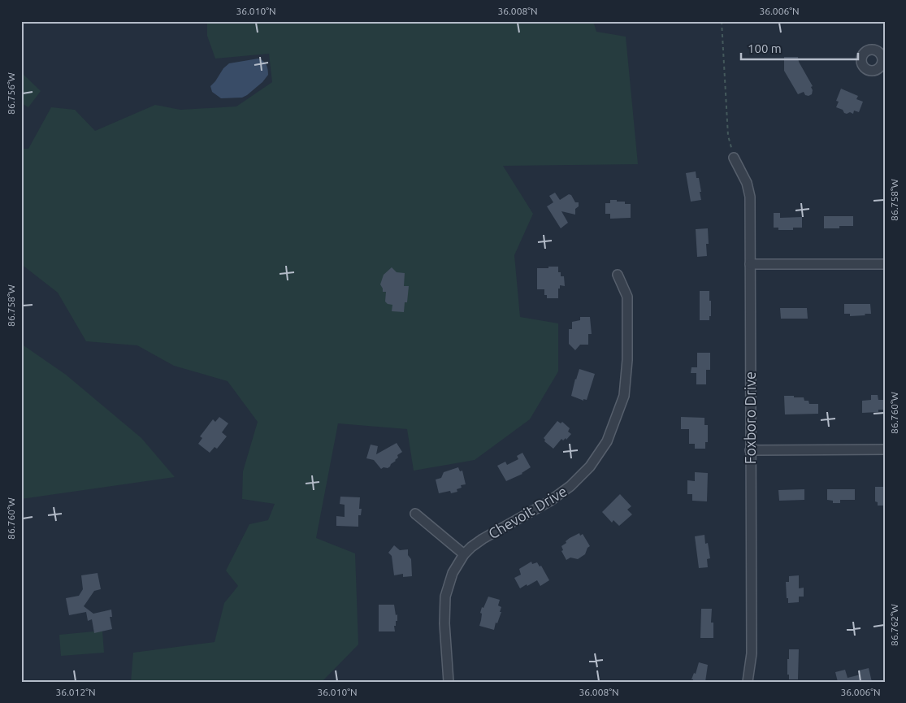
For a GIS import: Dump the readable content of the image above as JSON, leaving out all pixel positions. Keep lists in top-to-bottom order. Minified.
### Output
{"streets":{"street":["Foxboro Drive","Chevoit Drive"]},"scale_bar":"100 m","coordinates":["36.010°N","36.008°N","36.006°N","86.756°W","86.758°W","86.760°W","86.762°W","36.012°N"]}
